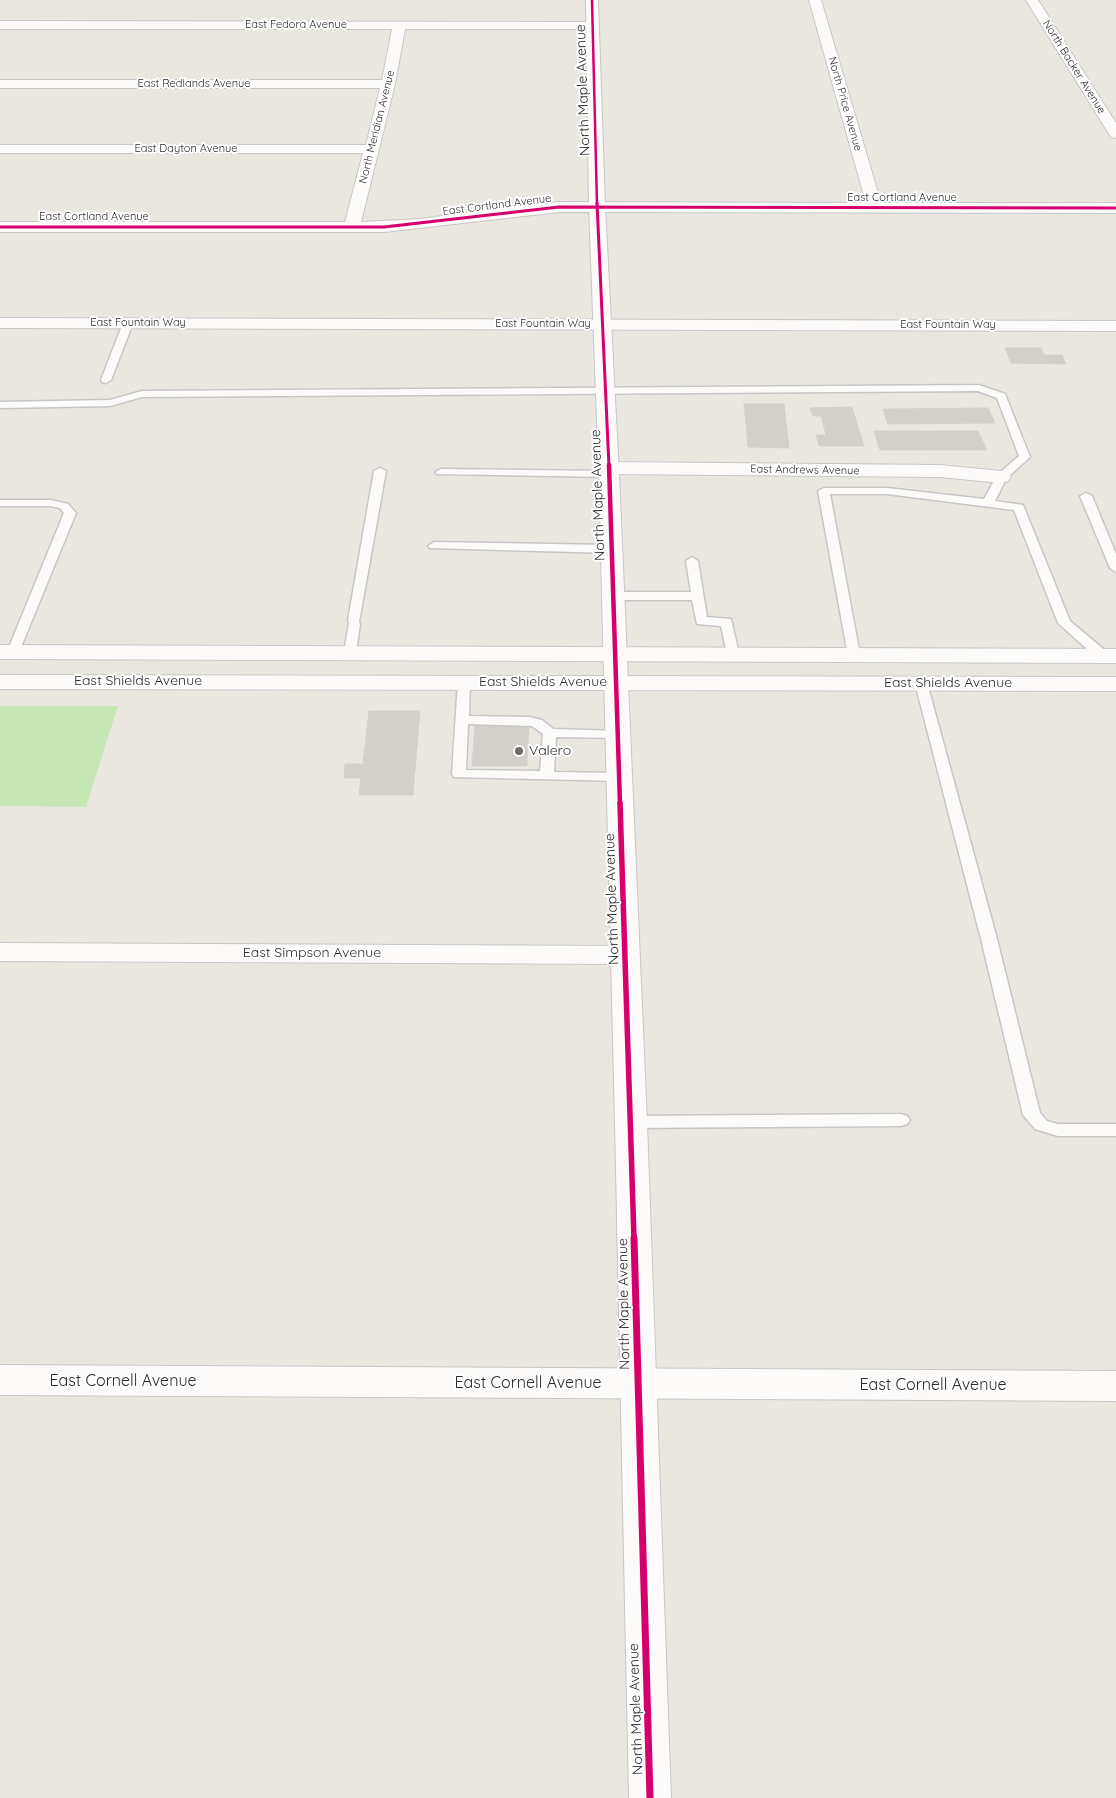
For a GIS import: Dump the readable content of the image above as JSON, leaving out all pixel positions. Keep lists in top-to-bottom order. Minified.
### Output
{"streets":{"street":["East Fedora Avenue","North Backer Avenue","East Redlands Avenue","North Maple Avenue","North Price Avenue","North Meridian Avenue","East Dayton Avenue","East Cortland Avenue","East Fountain Way","East Andrews Avenue","East Shields Avenue","East Simpson Avenue","East Cornell Avenue"]},"crossings":[["East Fedora Avenue","North Maple Avenue"],["East Fedora Avenue","North Meridian Avenue"],["East Redlands Avenue","North Meridian Avenue"],["North Maple Avenue","East Cortland Avenue"],["North Maple Avenue","East Fountain Way"],["North Maple Avenue","East Andrews Avenue"],["North Maple Avenue","East Shields Avenue"],["North Maple Avenue","East Simpson Avenue"],["North Maple Avenue","East Cornell Avenue"],["North Price Avenue","East Cortland Avenue"],["North Meridian Avenue","East Dayton Avenue"],["North Meridian Avenue","East Cortland Avenue"]],"places":["Valero"]}
